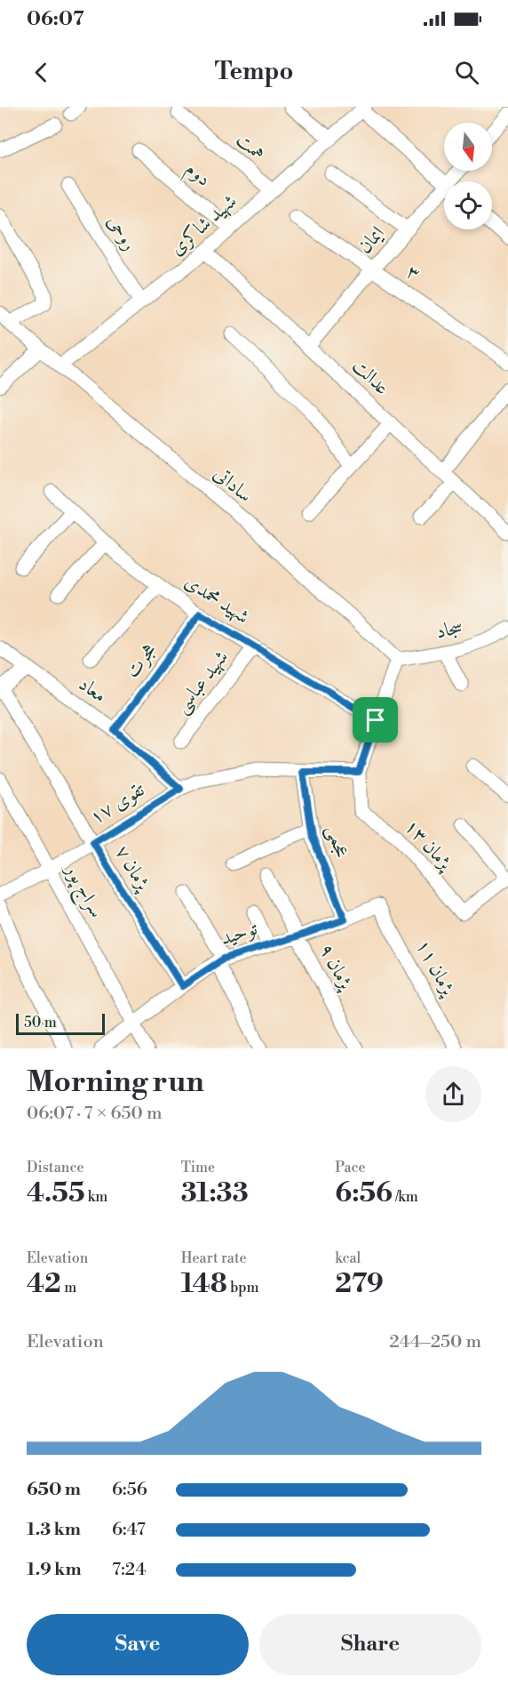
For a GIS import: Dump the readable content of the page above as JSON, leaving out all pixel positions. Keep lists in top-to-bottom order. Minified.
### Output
{"streets":{"street":["همت","دوم","شهید شاکری","روحی","ایمان","۳","عدالت","ساداتی","شهید محمدی","سجاد","هجرت","شهید عباسی","معاد","تقوی ۱۷","عجمی","پژمان ۱۳","پژمان ۷","سراج پور","توحید","پژمان ۹","پژمان ۱۱"]},"crossings":[["همت","شهید شاکری"],["دوم","شهید شاکری"],["شهید شاکری","روحی"],["شهید شاکری","عدالت"],["شهید شاکری","ساداتی"],["ایمان","۳"],["ایمان","عدالت"],["ساداتی","سجاد"],["ساداتی","پژمان ۱۳"],["شهید محمدی","هجرت"],["شهید محمدی","شهید عباسی"],["شهید محمدی","پژمان ۱۳"],["سجاد","پژمان ۱۳"],["هجرت","معاد"],["معاد","تقوی ۱۷"],["تقوی ۱۷","عجمی"],["تقوی ۱۷","پژمان ۱۳"],["تقوی ۱۷","پژمان ۷"],["تقوی ۱۷","سراج پور"],["عجمی","توحید"],["پژمان ۷","توحید"],["سراج پور","توحید"],["توحید","پژمان ۹"],["توحید","پژمان ۱۱"]],"scale_bar":"50 m","north":"bottom","page":{"status":"06:07","header":"Tempo","scale":"50 m","heading":["Morning run","06:07 · 7 × 650 m"],"stats":[["Distance","4.55 km"],["Time","31:33"],["Pace","6:56 /km"],["Elevation","42 m"],["Heart rate","148 bpm"],["kcal","279"]],"chart":["Elevation","244–250 m"],"list":[{"name":"650 m","note":"6:56"},{"name":"1.3 km","note":"6:47"},{"name":"1.9 km","note":"7:24"}],"buttons":["Save","Share"]}}
